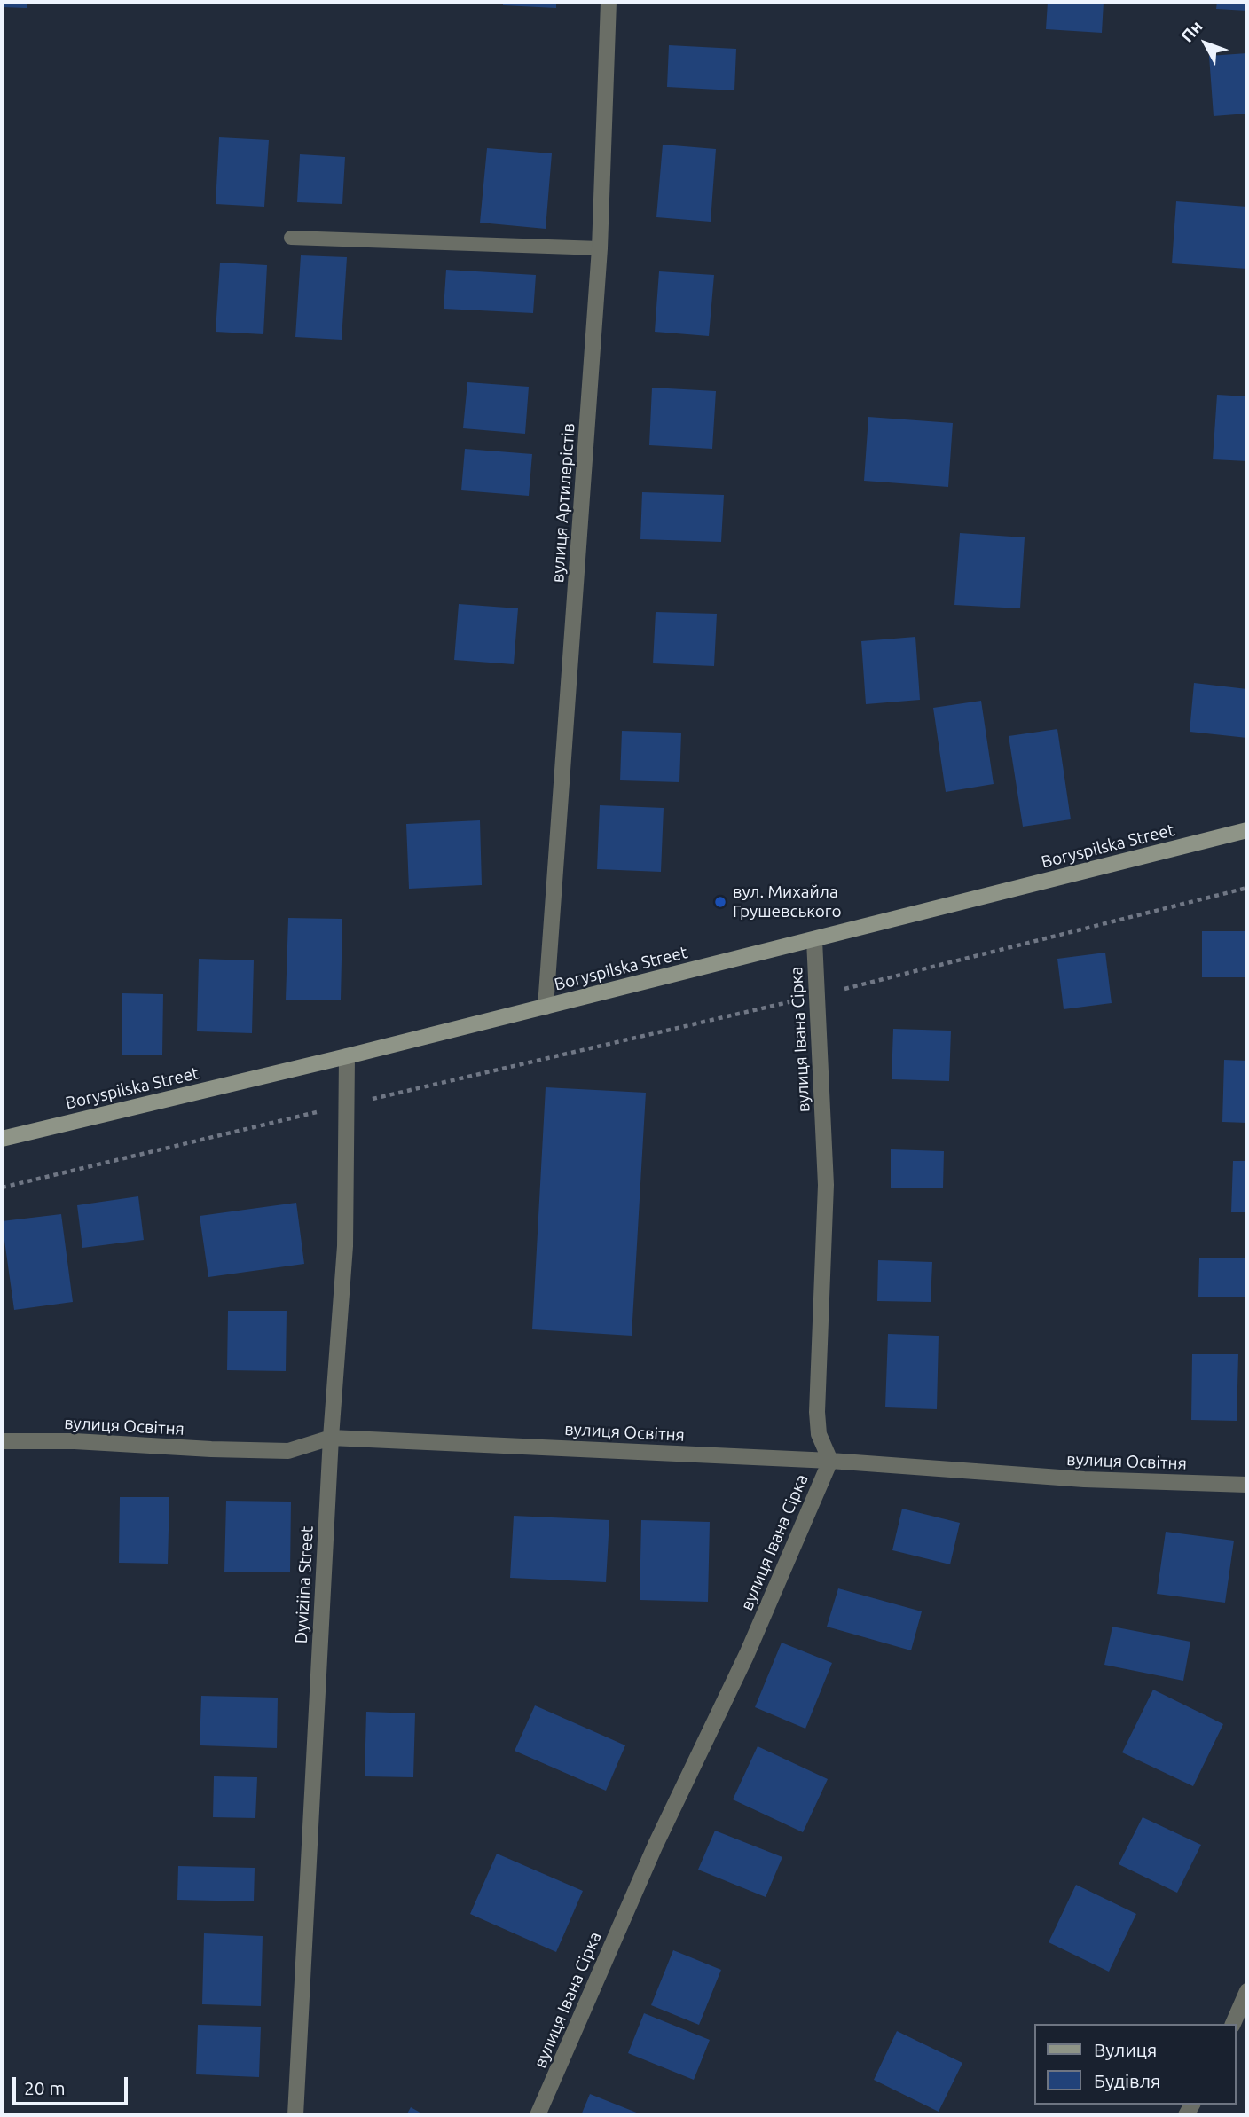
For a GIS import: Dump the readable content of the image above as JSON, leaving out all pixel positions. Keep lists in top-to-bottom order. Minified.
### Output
{"streets":{"main road":["Boryspilska Street"],"street":["вулиця Артилерістів","вулиця Івана Сірка","вулиця Освітня","Dyviziina Street"]},"crossings":[["вулиця Артилерістів","Boryspilska Street"],["Boryspilska Street","вулиця Івана Сірка"],["Boryspilska Street","Dyviziina Street"],["вулиця Івана Сірка","вулиця Освітня"],["вулиця Освітня","Dyviziina Street"]],"places":["вул. Михайла Грушевського"],"legend":["Вулиця","Будівля"],"scale_bar":"20 m","north":"top left"}
